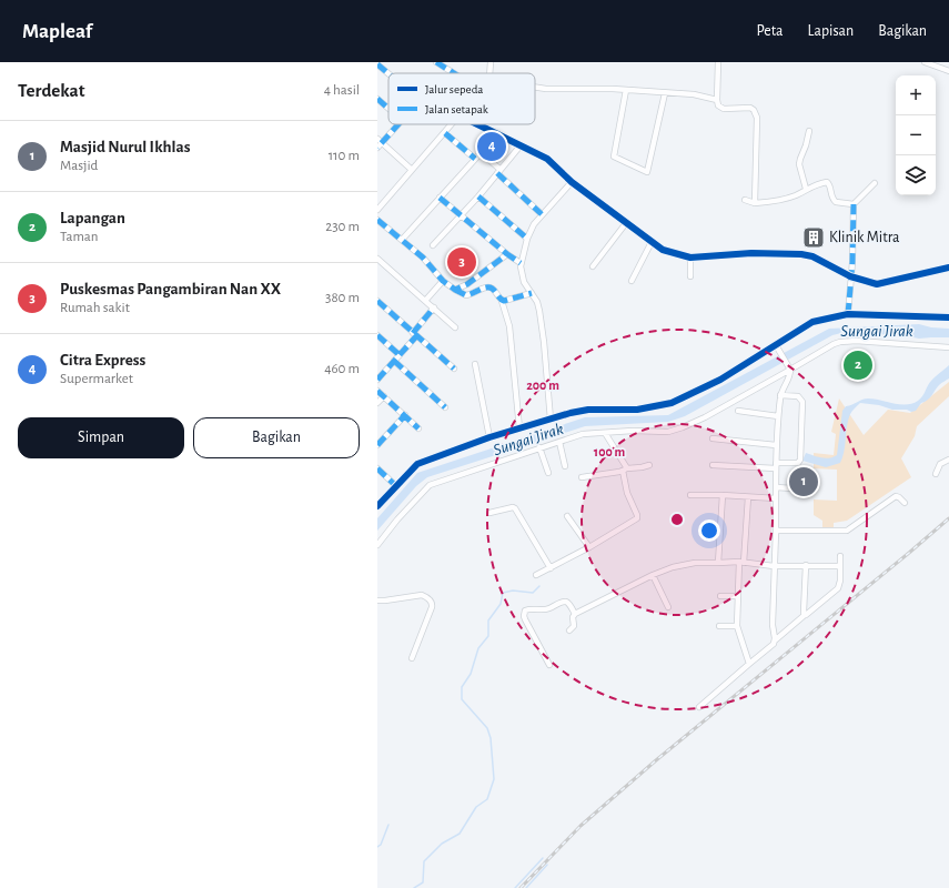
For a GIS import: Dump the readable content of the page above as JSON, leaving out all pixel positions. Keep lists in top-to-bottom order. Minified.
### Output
{"water":["Sungai Jirak"],"places":{"building":["Klinik Mitra"]},"legend":["Jalur sepeda","Jalan setapak"],"page":{"header":"Mapleaf","nav":["Peta","Lapisan","Bagikan"],"heading":["Terdekat","4 hasil"],"map_buttons":["+","−"],"list":[{"mark":"1","name":"Masjid Nurul Ikhlas","note":"Masjid","value":"110 m"},{"mark":"2","name":"Lapangan","note":"Taman","value":"230 m"},{"mark":"3","name":"Puskesmas Pangambiran Nan XX","note":"Rumah sakit","value":"380 m"},{"mark":"4","name":"Citra Express","note":"Supermarket","value":"460 m"}],"pins":["4","3","2","1"],"buttons":["Simpan","Bagikan"]},"rings":["200 m","100 m"]}
